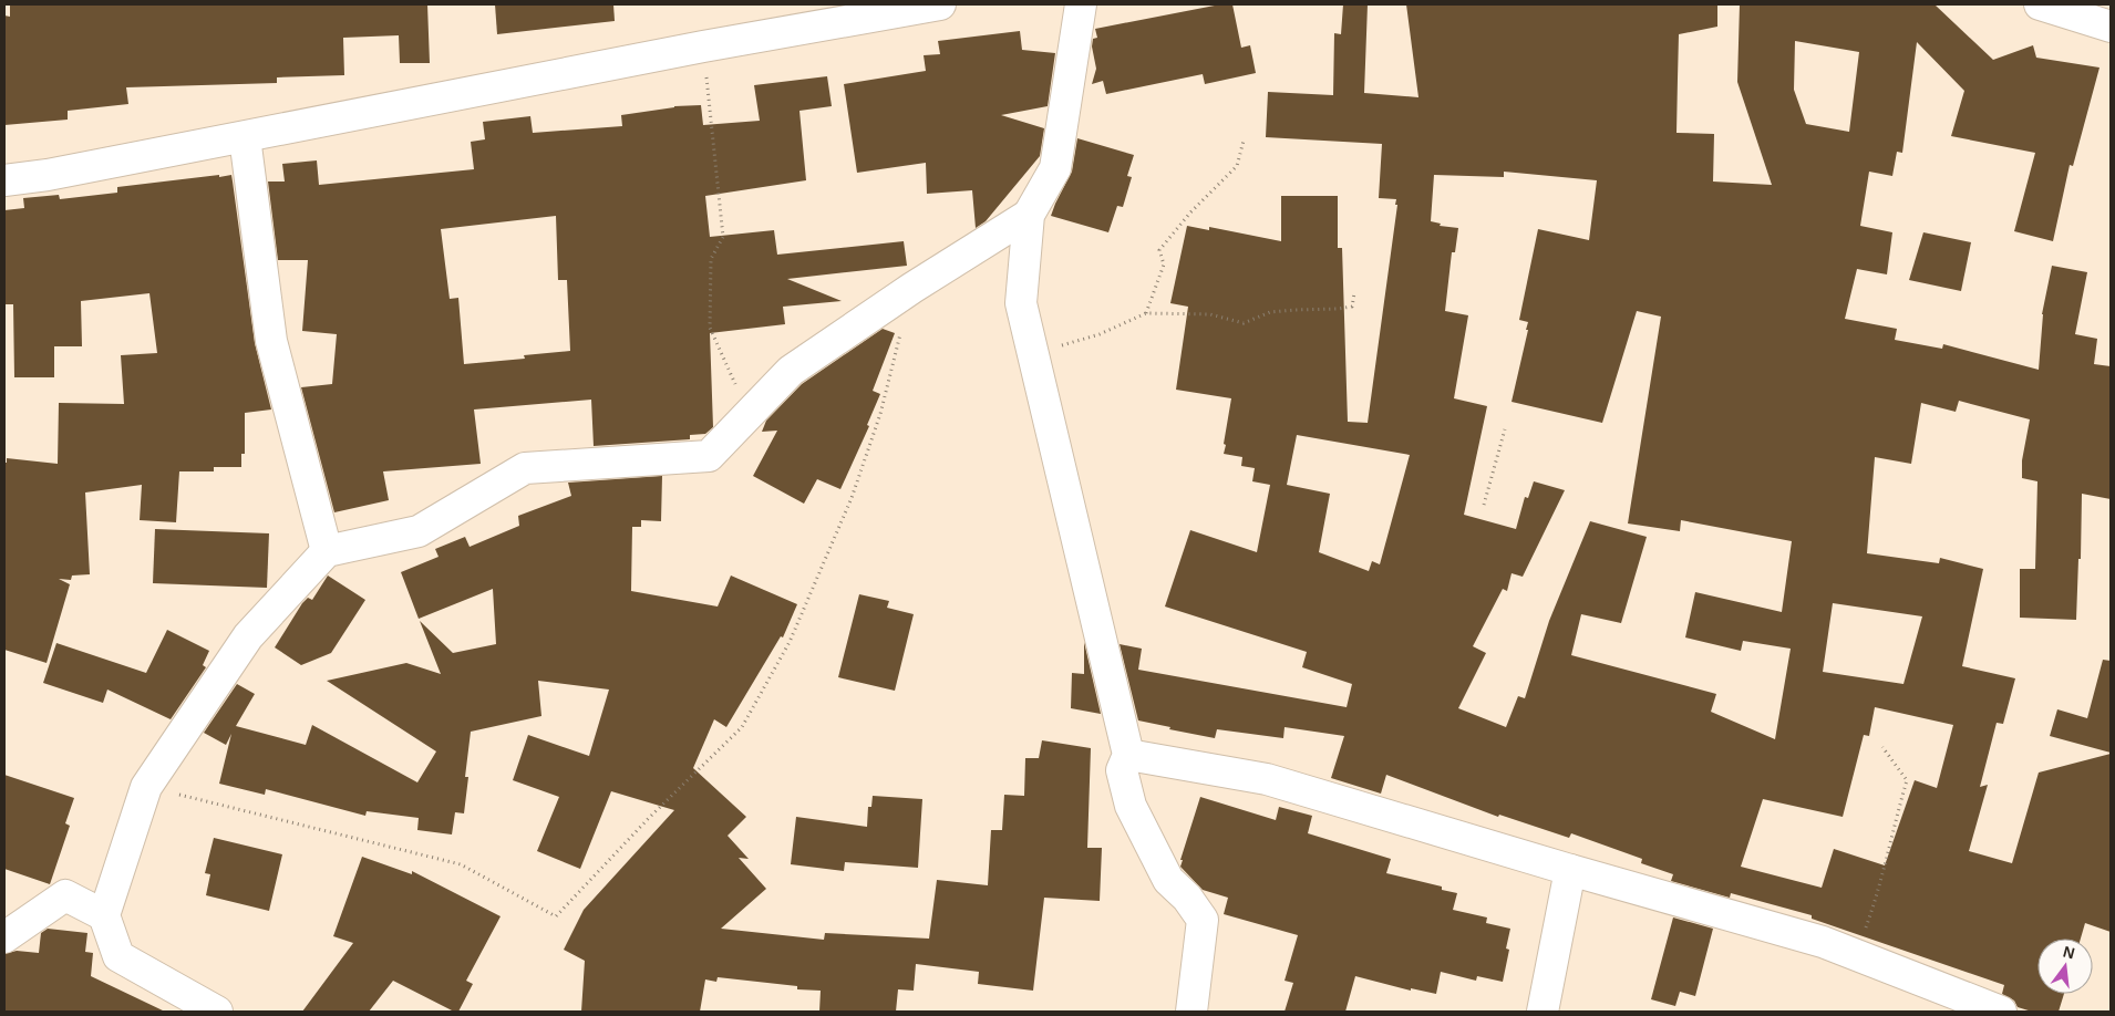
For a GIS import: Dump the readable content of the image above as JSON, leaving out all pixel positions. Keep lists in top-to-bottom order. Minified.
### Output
{"north":"top"}
